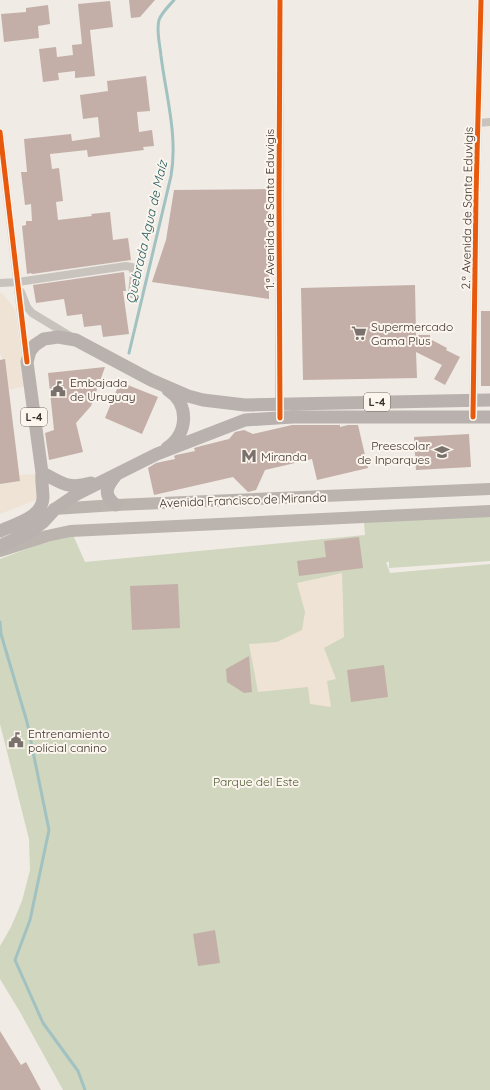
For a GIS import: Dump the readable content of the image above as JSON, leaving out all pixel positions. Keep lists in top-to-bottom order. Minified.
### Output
{"streets":{"main road":["L-4","Avenida Francisco de Miranda"],"street":["2.ª Avenida de Santa Eduvigis","1.ª Avenida de Santa Eduvigis"]},"crossings":[["2.ª Avenida de Santa Eduvigis","L-4"],["1.ª Avenida de Santa Eduvigis","L-4"],["L-4","Avenida Francisco de Miranda"]],"water":["Quebrada Agua de Maíz"],"parks":["Parque del Este"],"places":{"supermarket":["Supermercado Gama Plus"],"public building":["Embajada de Uruguay","Entrenamiento policial canino"],"school or university":["Preescolar de Inparques"],"metro station":["Miranda"]}}
